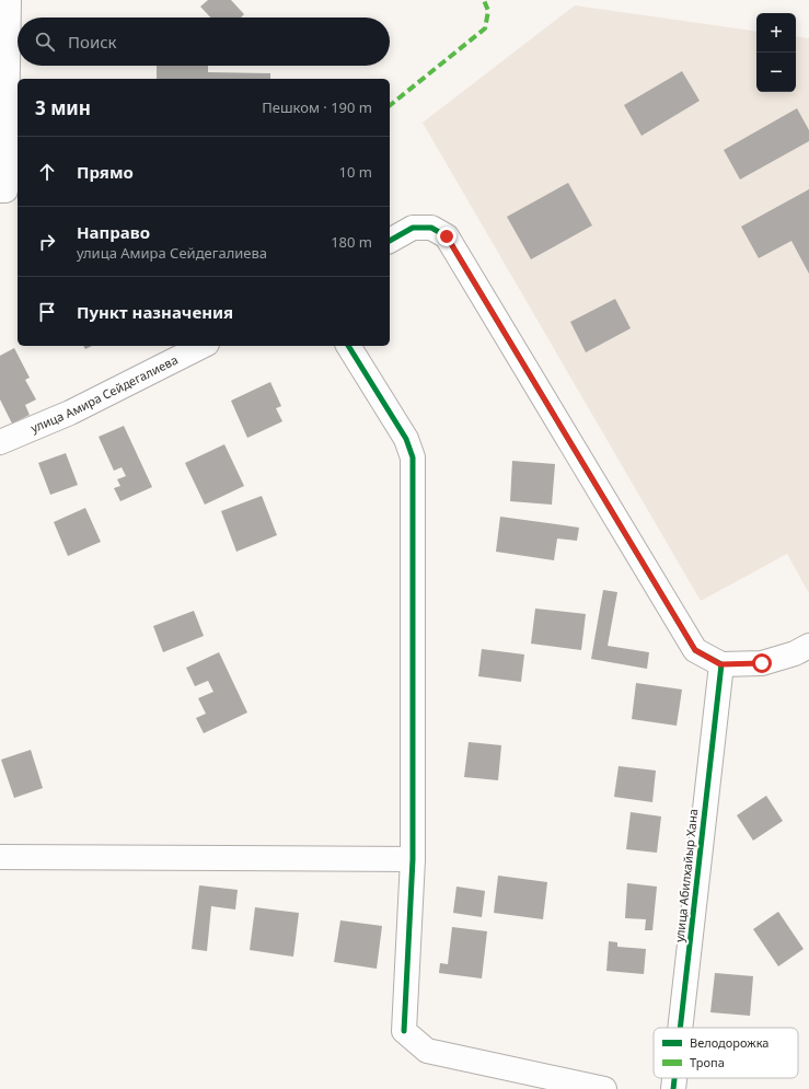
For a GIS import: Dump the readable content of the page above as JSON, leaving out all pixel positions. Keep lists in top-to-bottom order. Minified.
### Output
{"streets":{"street":["улица Амира Сейдегалиева","улица Абилхайыр Хана"]},"legend":["Велодорожка","Тропа"],"page":{"map_buttons":["+","−"],"search":"Поиск","heading":["3 мин","Пешком · 190 m"],"list":[["Прямо","10 m"],["Направо","улица Амира Сейдегалиева","180 m"],"Пункт назначения"]}}
